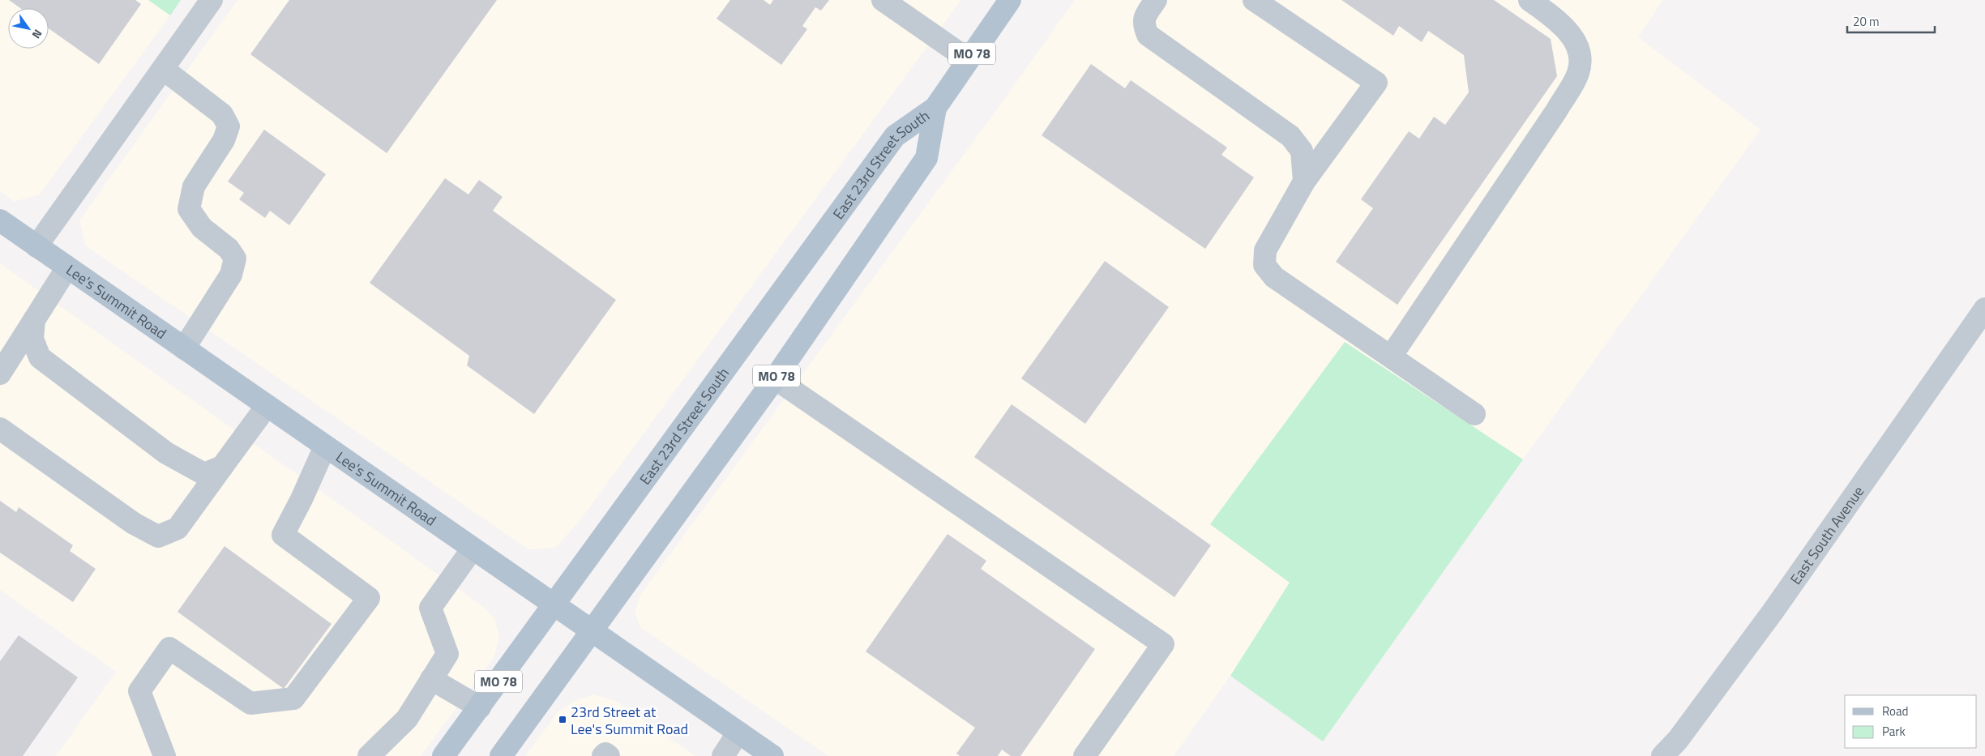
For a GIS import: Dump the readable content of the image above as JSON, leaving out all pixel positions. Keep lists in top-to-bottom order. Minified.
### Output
{"streets":{"main road":["MO 78","East 23rd Street South","Lee's Summit Road"],"street":["East South Avenue"]},"crossings":[["East 23rd Street South","Lee's Summit Road"]],"places":{"transit":["23rd Street at Lee's Summit Road"]},"legend":["Road","Park"],"scale_bar":"20 m","north":"bottom right"}
